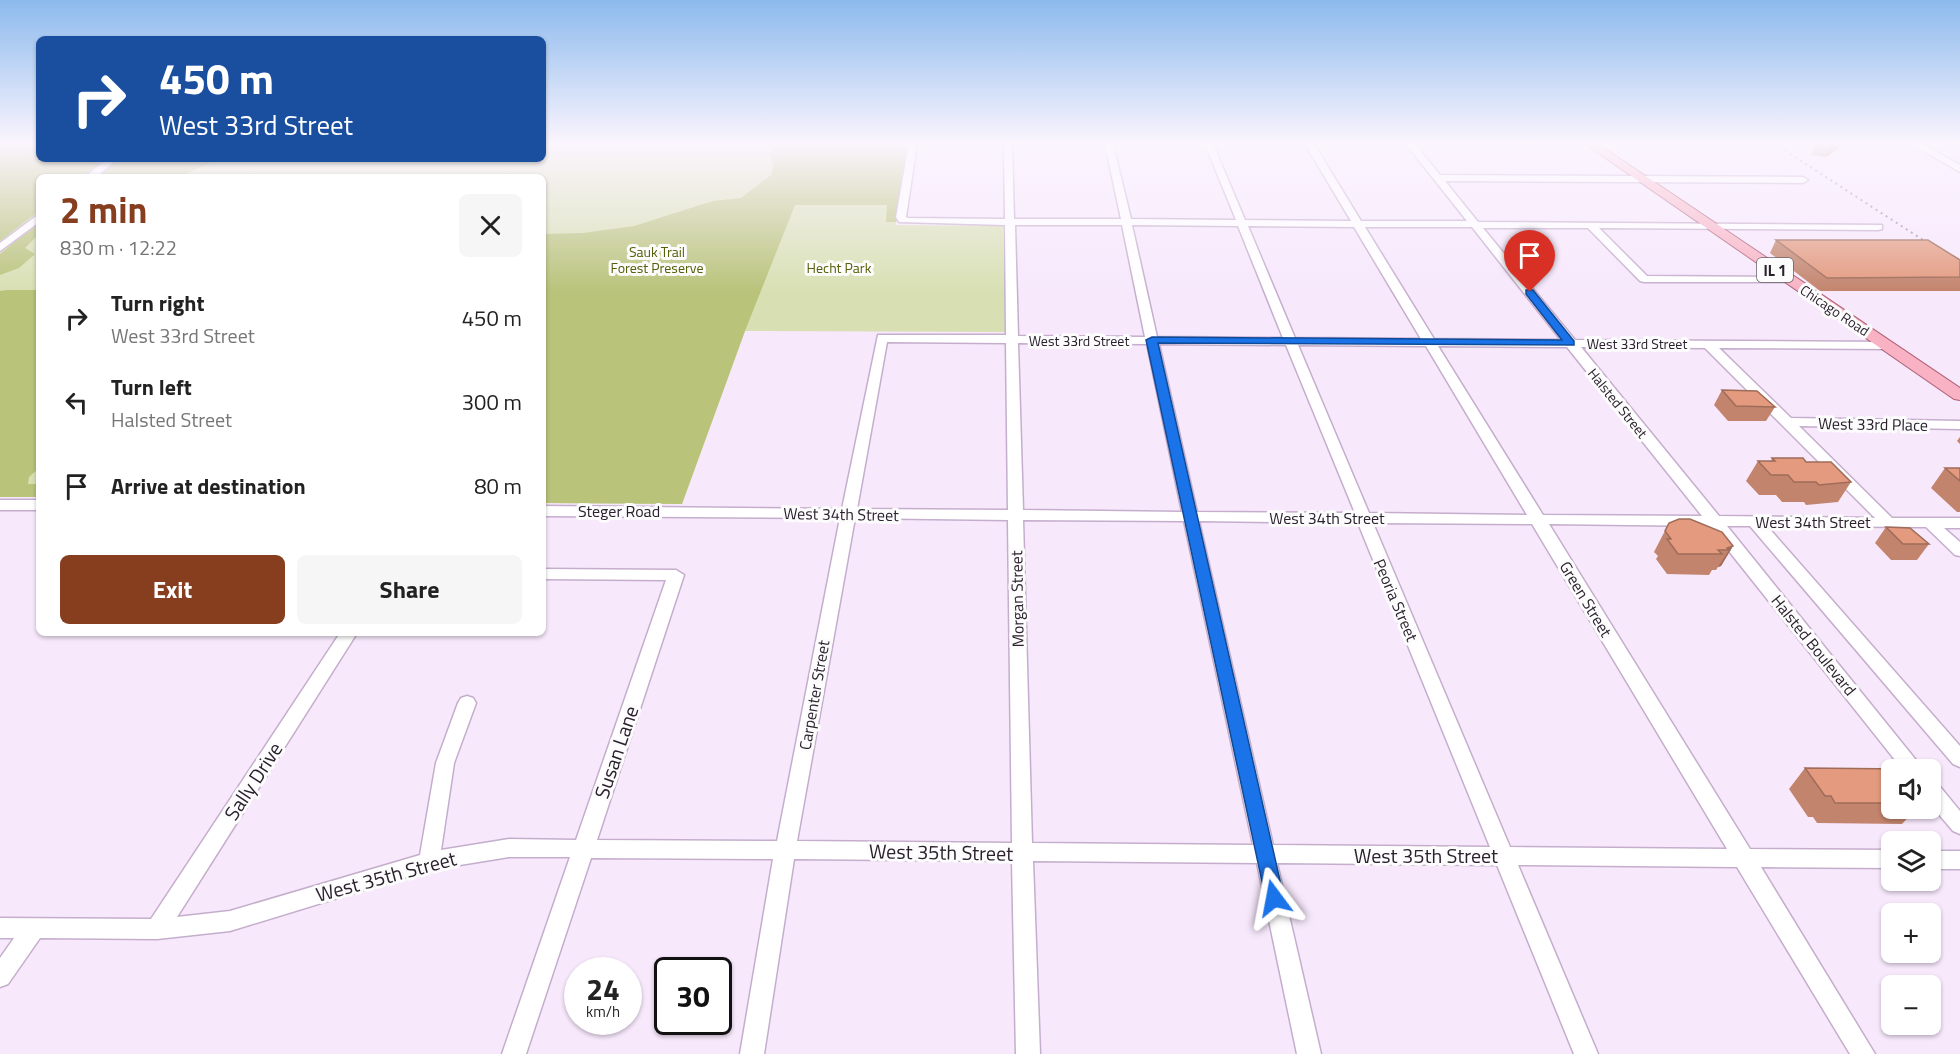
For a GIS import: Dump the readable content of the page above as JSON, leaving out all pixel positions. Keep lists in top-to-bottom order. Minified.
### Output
{"streets":{"main road":["IL 1","Chicago Road"],"street":["West 33rd Street","Halsted Street","West 33rd Place","Steger Road","West 34th Street","Morgan Street","Green Street","Peoria Street","Halsted Boulevard","Carpenter Street","Susan Lane","Sally Drive","West 35th Street"]},"crossings":[["Chicago Road","West 33rd Street"],["West 33rd Street","Halsted Street"],["West 33rd Street","Morgan Street"],["West 33rd Street","Green Street"],["West 33rd Street","Peoria Street"],["West 33rd Street","Carpenter Street"],["Halsted Street","West 34th Street"],["Halsted Street","Halsted Boulevard"],["Steger Road","West 34th Street"],["West 34th Street","Morgan Street"],["West 34th Street","Green Street"],["West 34th Street","Peoria Street"],["West 34th Street","Halsted Boulevard"],["West 34th Street","Carpenter Street"],["Morgan Street","West 35th Street"],["Green Street","West 35th Street"],["Peoria Street","West 35th Street"],["Carpenter Street","West 35th Street"],["Susan Lane","West 35th Street"],["Sally Drive","West 35th Street"]],"parks":["Sauk Trail Forest Preserve","Hecht Park"],"page":{"turn":["450 m","West 33rd Street"],"heading":["2 min","830 m · 12:22"],"list":[{"name":"Turn right","note":"West 33rd Street","value":"450 m"},{"name":"Turn left","note":"Halsted Street","value":"300 m"},{"name":"Arrive at destination","value":"80 m"}],"buttons":["Exit","Share"],"map_buttons":["+","−"],"speed":"24 km/h","limit":"30"}}
